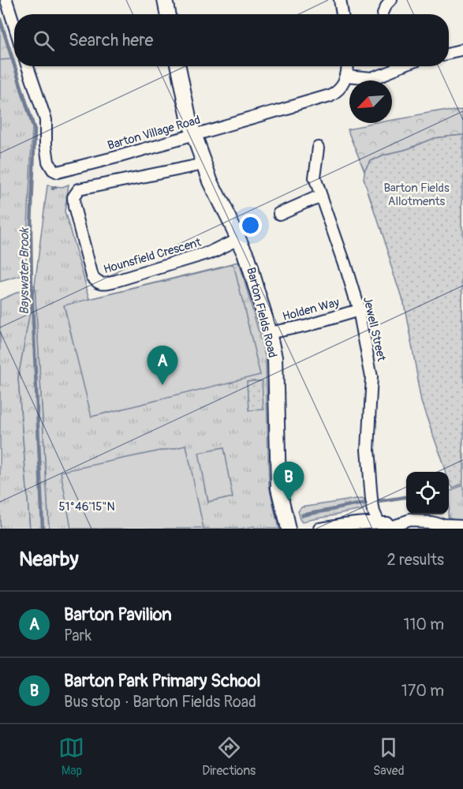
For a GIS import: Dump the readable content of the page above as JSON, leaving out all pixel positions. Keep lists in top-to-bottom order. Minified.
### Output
{"streets":{"street":["Barton Village Road","Hounsfield Crescent","Holden Way","Barton Fields Road","Jewell Street"]},"crossings":[["Barton Village Road","Barton Fields Road"],["Hounsfield Crescent","Barton Fields Road"],["Holden Way","Barton Fields Road"],["Holden Way","Jewell Street"]],"water":["Bayswater Brook"],"parks":["Barton Fields Allotments"],"north":"bottom left","page":{"search":"Search here","pins":["A","B"],"heading":["Nearby","2 results"],"list":[{"mark":"A","name":"Barton Pavilion","note":"Park","value":"110 m"},{"mark":"B","name":"Barton Park Primary School","note":"Bus stop · Barton Fields Road","value":"170 m"}],"nav":["Map","Directions","Saved"]},"coordinates":["51°46'15\"N"]}
